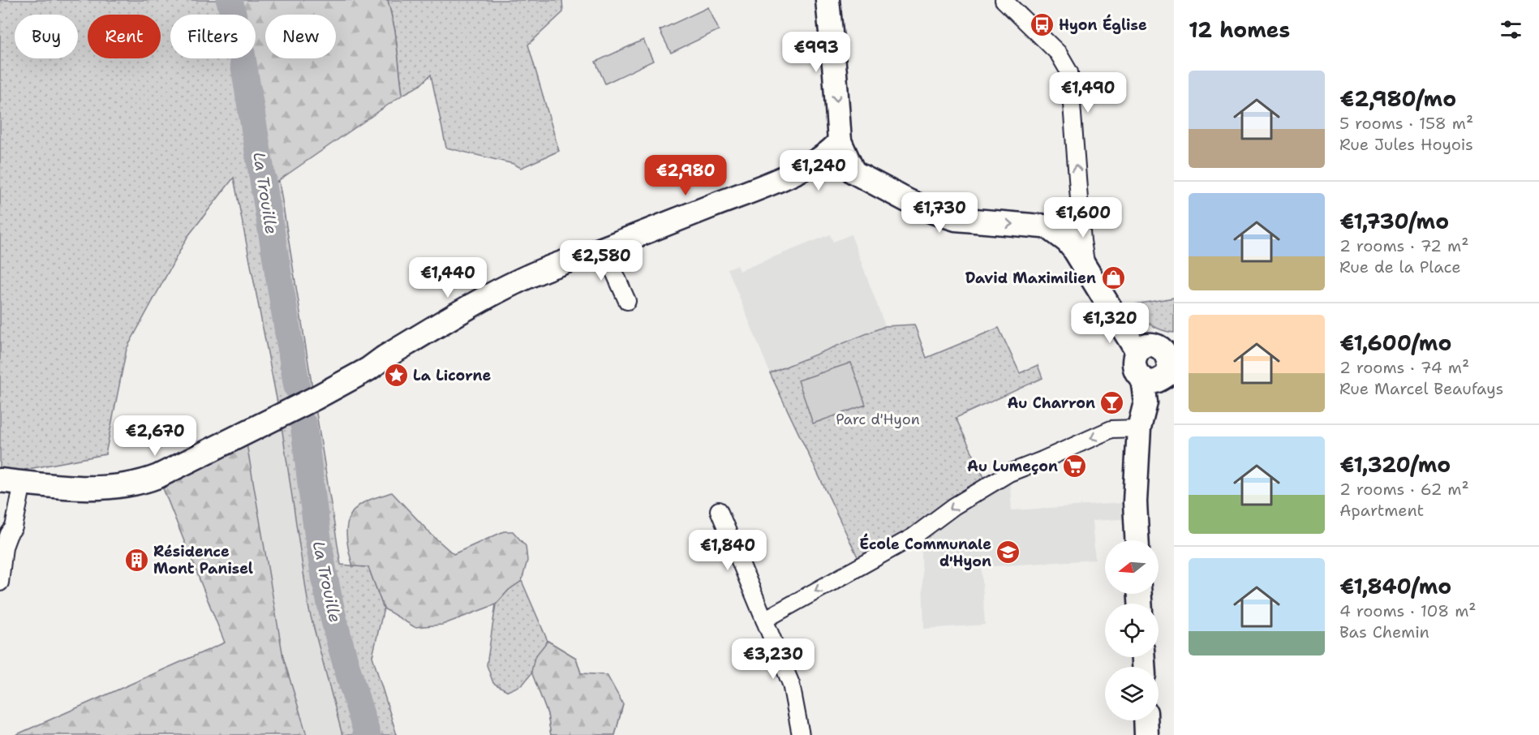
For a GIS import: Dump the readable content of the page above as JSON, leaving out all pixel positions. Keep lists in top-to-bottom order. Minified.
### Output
{"water":["La Trouille"],"parks":["Parc d'Hyon"],"places":{"bus stop":["Hyon Église"],"shop":["David Maximilien"],"place":["La Licorne"],"bar":["Au Charron"],"supermarket":["Au Lumeçon"],"school or university":["École Communale d'Hyon"],"building":["Résidence Mont Panisel"]},"north":"left","page":{"heading":"12 homes","chip":["Buy","Rent","Filters","New"],"price":["€993","€1,490","€1,240","€2,980","€1,730","€1,600","€2,580","€1,440","€1,320","€2,670","€1,840","€3,230"],"list":[{"name":"€2,980/mo","note":"5 rooms · 158 m² · Rue Jules Hoyois"},{"name":"€1,730/mo","note":"2 rooms · 72 m² · Rue de la Place"},{"name":"€1,600/mo","note":"2 rooms · 74 m² · Rue Marcel Beaufays"},{"name":"€1,320/mo","note":"2 rooms · 62 m² · Apartment"},{"name":"€1,840/mo","note":"4 rooms · 108 m² · Bas Chemin"}]}}
